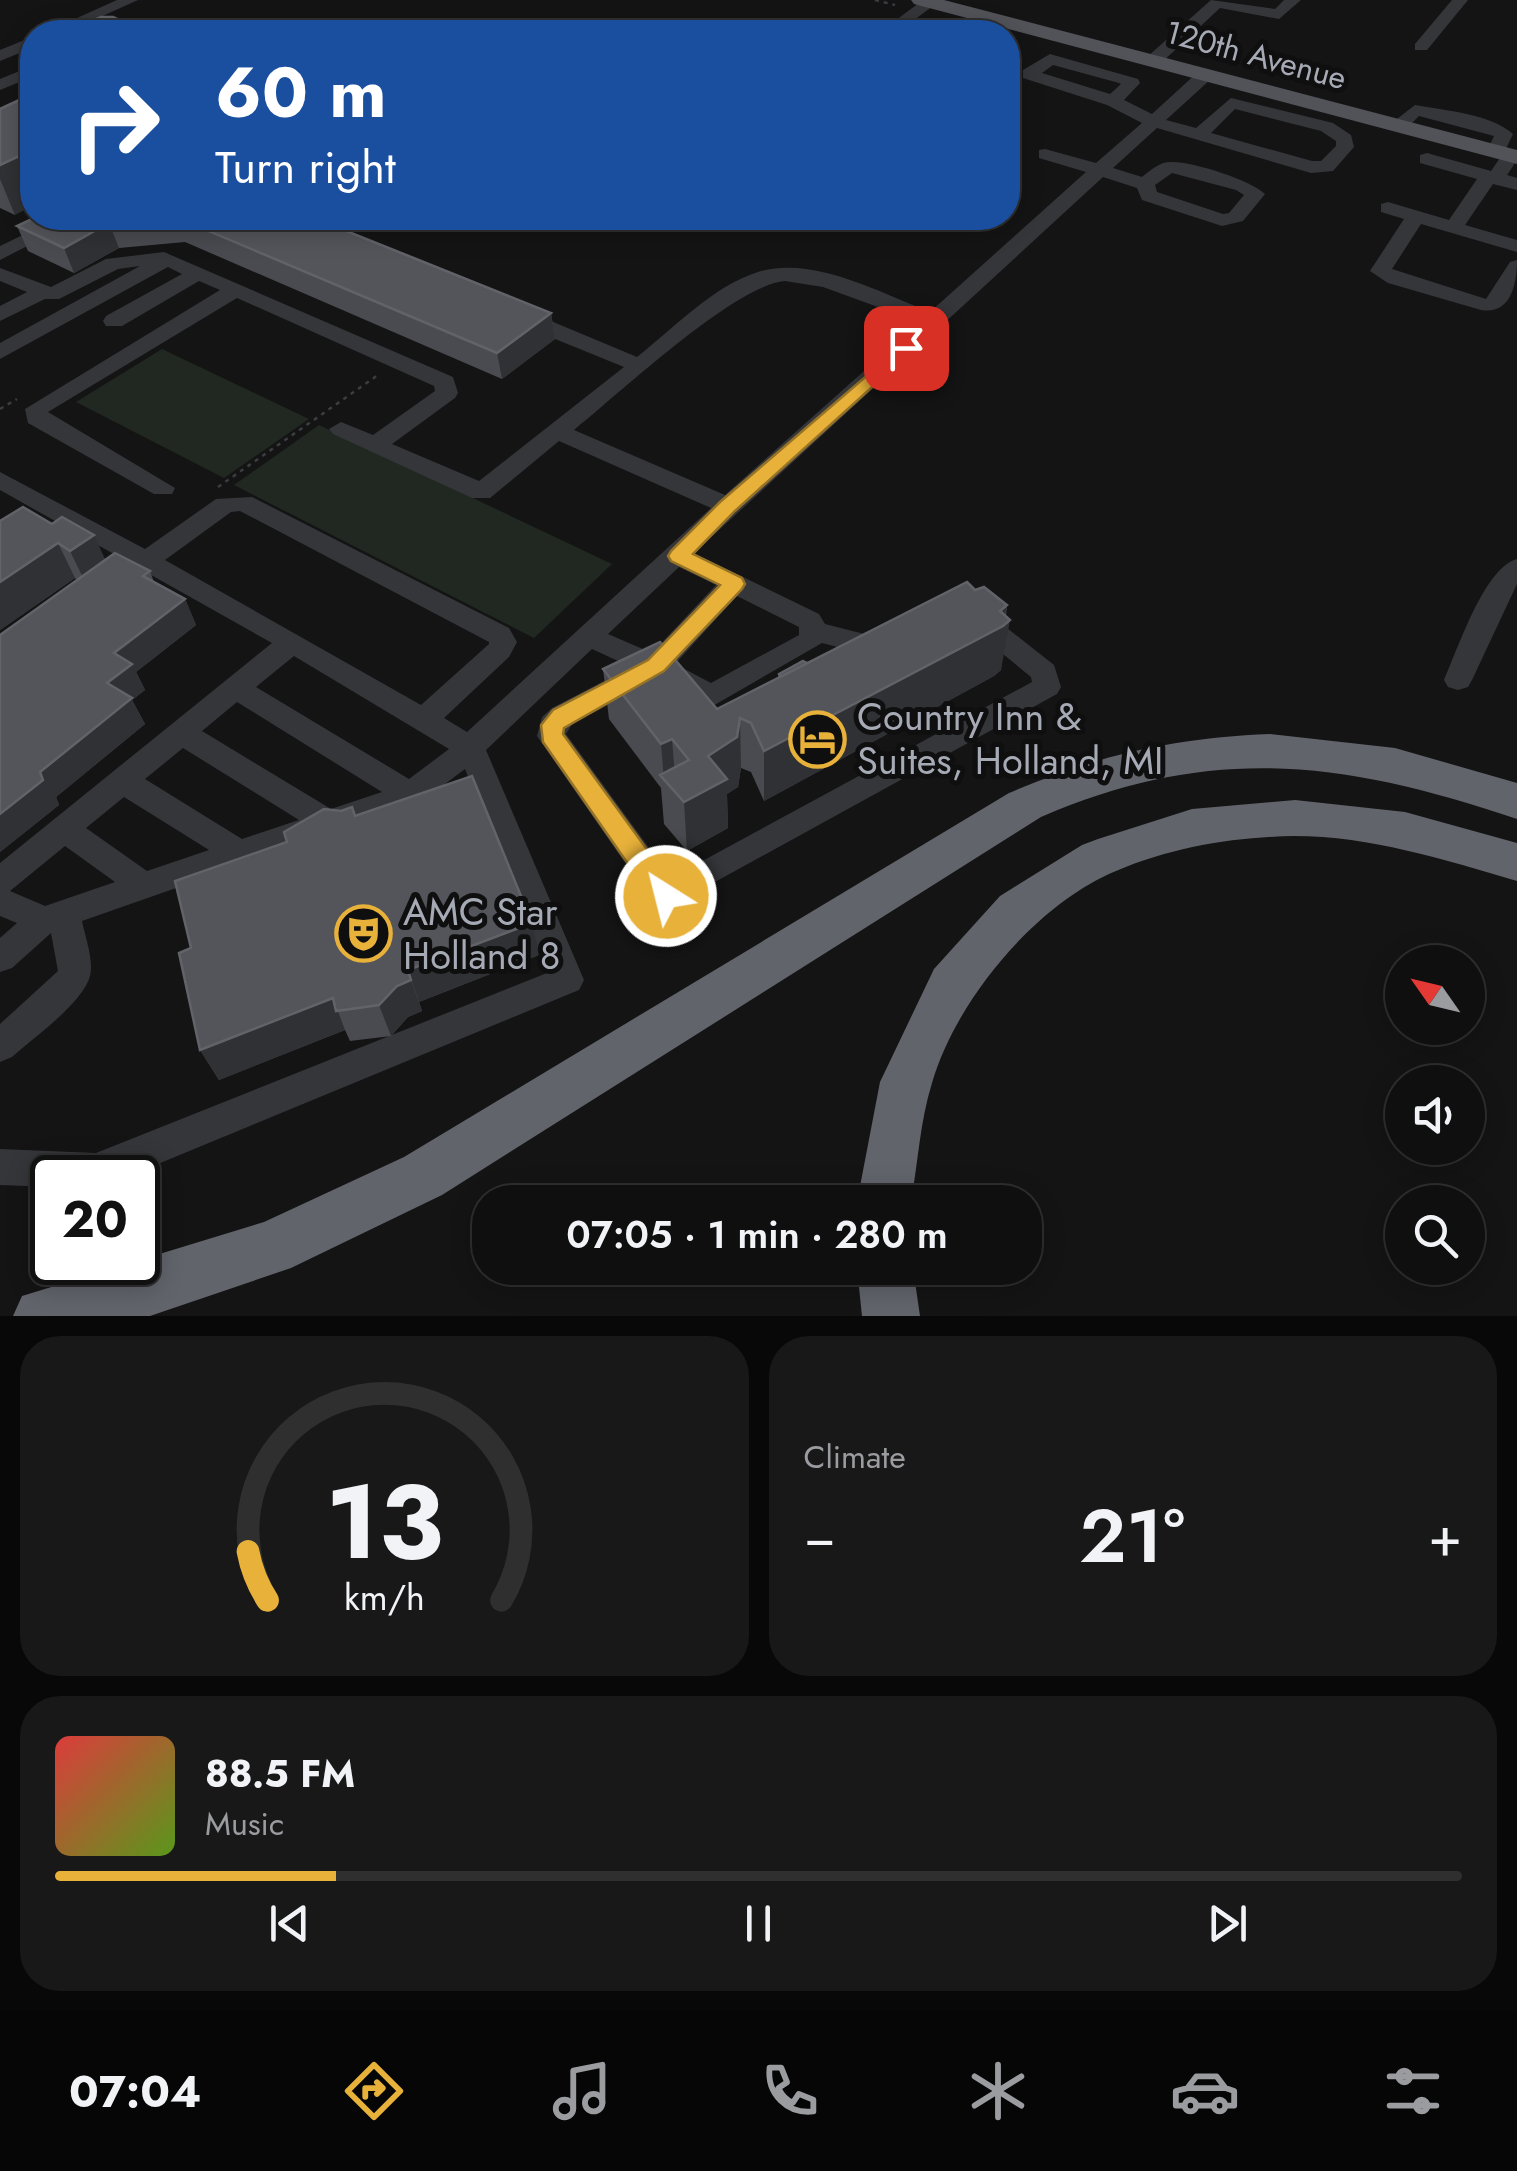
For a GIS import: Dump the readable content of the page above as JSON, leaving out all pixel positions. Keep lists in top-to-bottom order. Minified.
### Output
{"streets":{"main road":["120th Avenue"]},"places":{"hotel":["Country Inn & Suites, Holland, MI"],"theatre":["AMC Star Holland 8"]},"north":"top left","page":{"turn":["60 m","Turn right"],"limit":"20","trip":"07:05 · 1 min · 280 m","tile":"Climate","heat":["−","21°","+"],"song":["88.5 FM","Music"],"tabs":"07:04","gauge":["13","km/h"]}}
